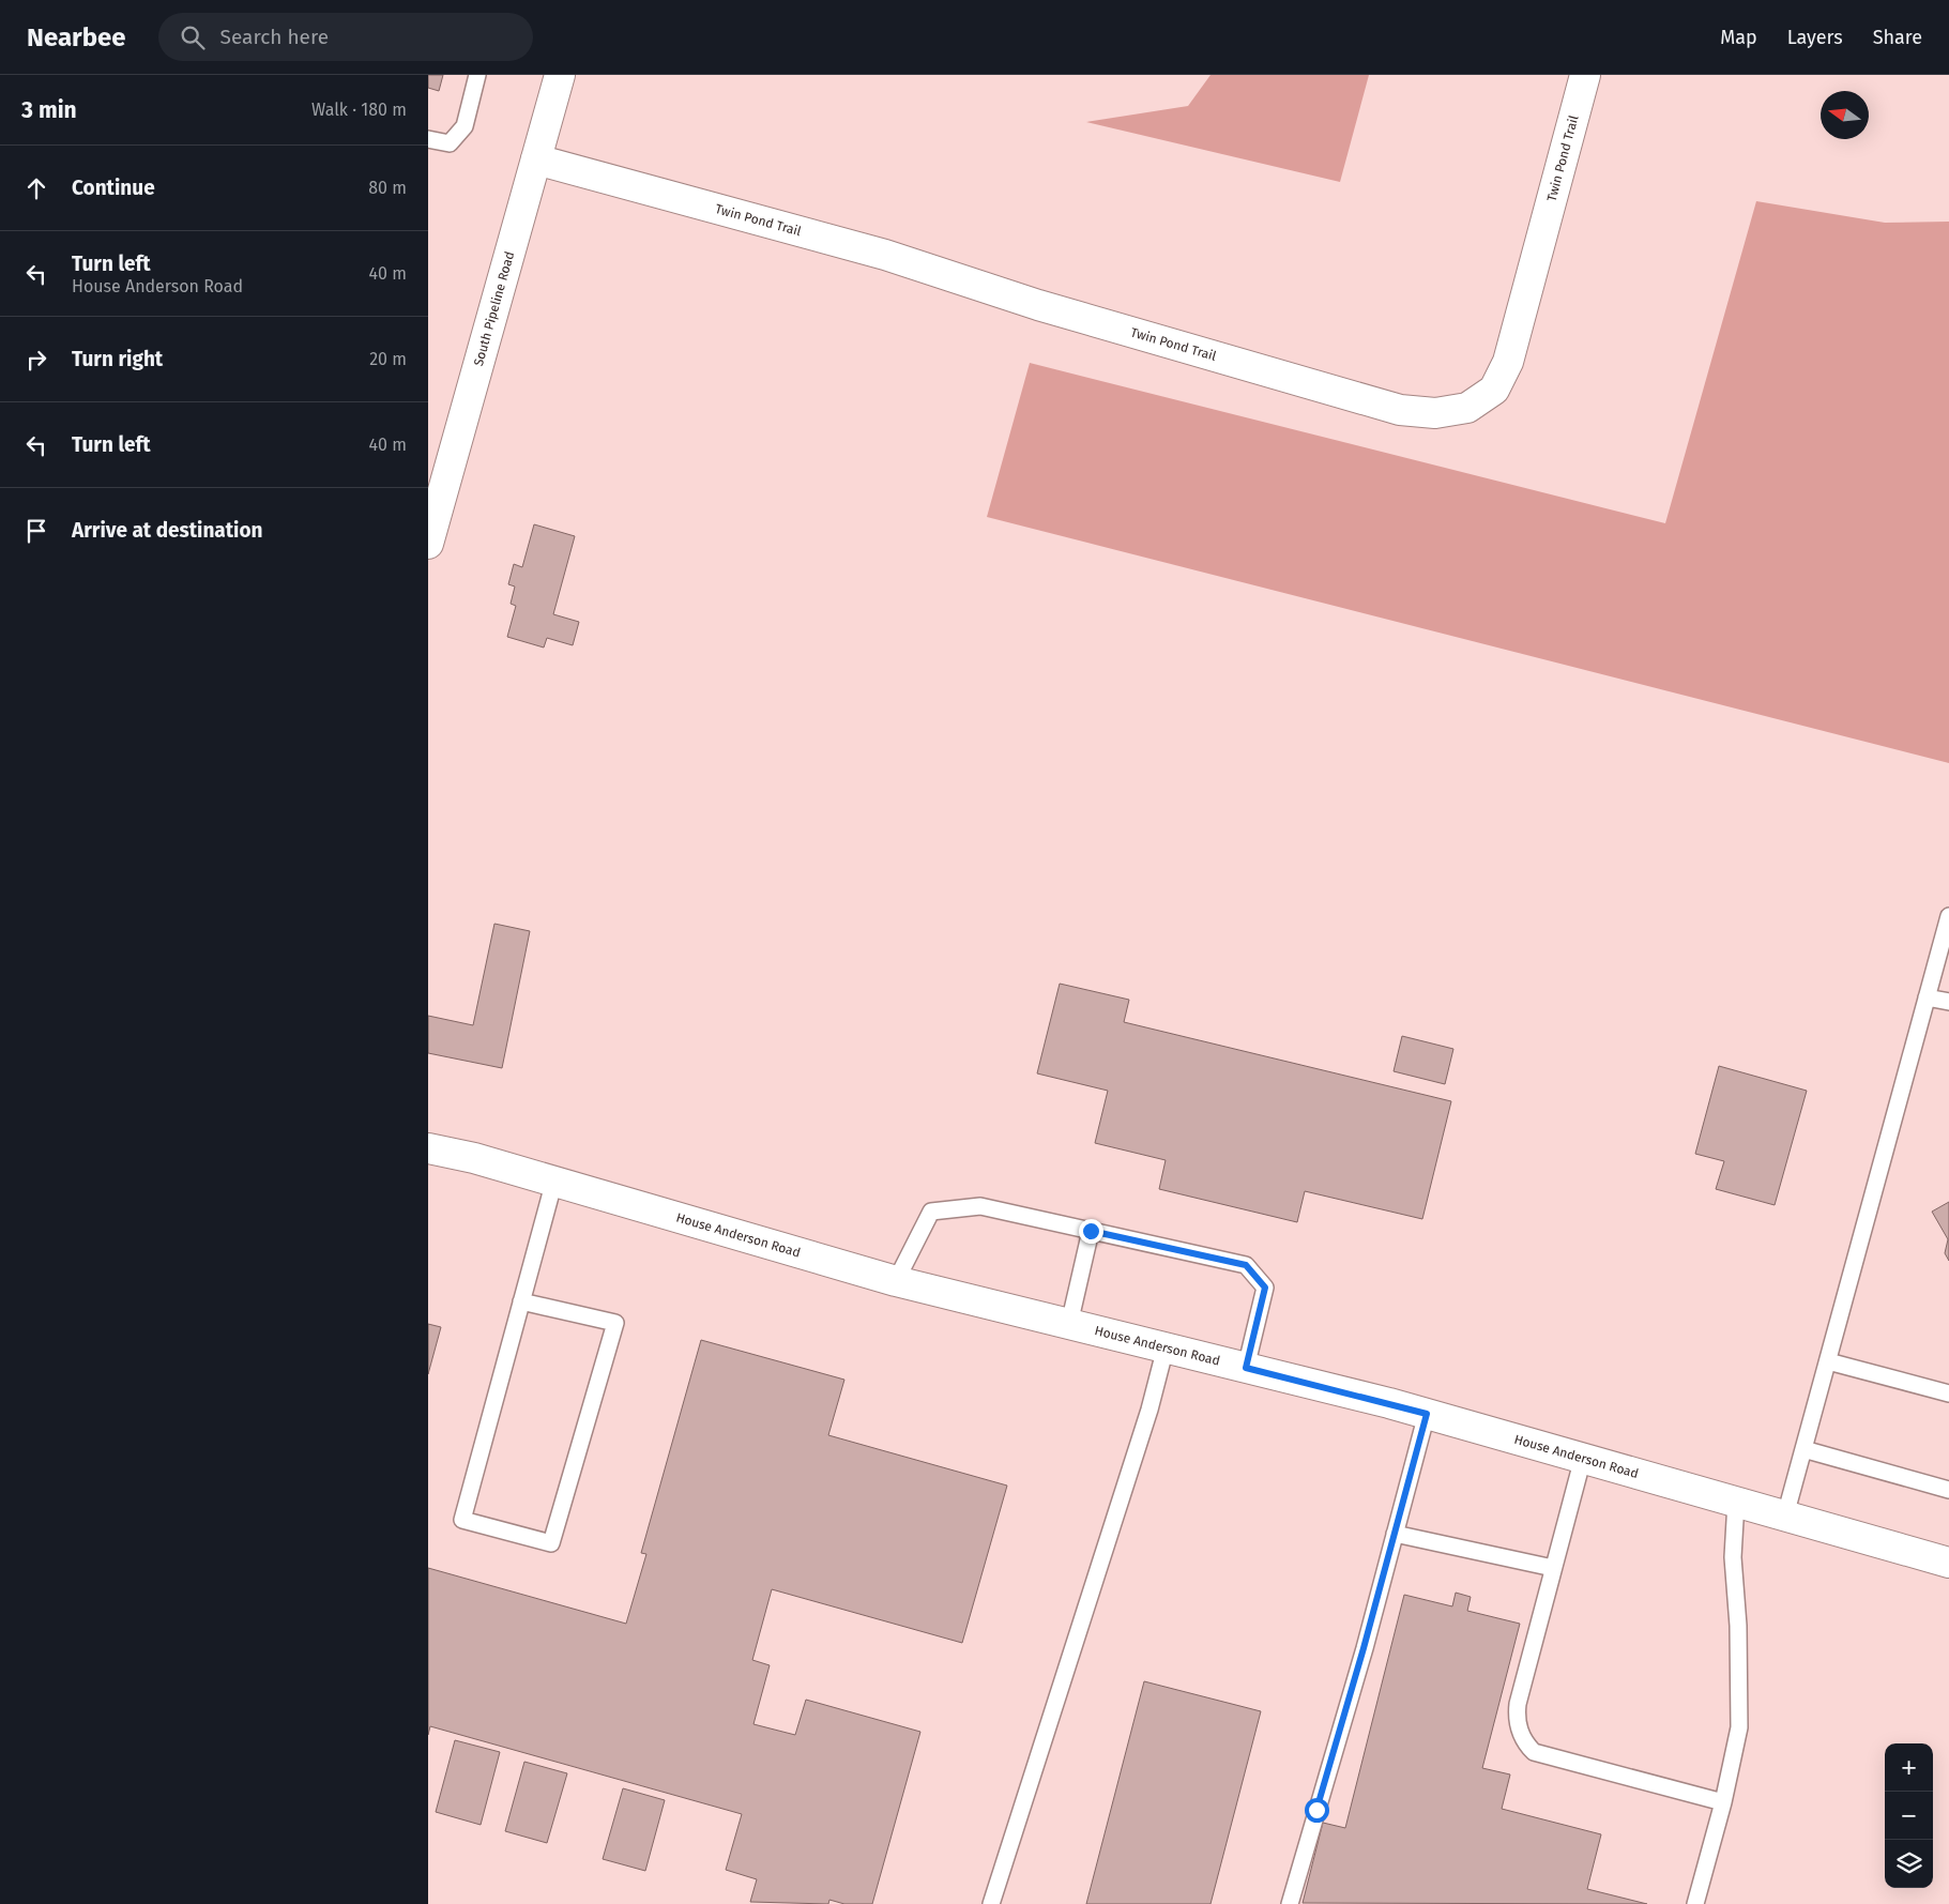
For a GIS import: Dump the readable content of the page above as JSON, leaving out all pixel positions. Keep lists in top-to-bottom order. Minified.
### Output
{"streets":{"street":["Twin Pond Trail","South Pipeline Road","House Anderson Road"]},"crossings":[["Twin Pond Trail","South Pipeline Road"]],"north":"left","page":{"header":"Nearbee","search":"Search here","nav":["Map","Layers","Share"],"heading":["3 min","Walk · 180 m"],"list":[["Continue","80 m"],["Turn left","House Anderson Road","40 m"],["Turn right","20 m"],["Turn left","40 m"],"Arrive at destination"],"map_buttons":["+","−"]}}
